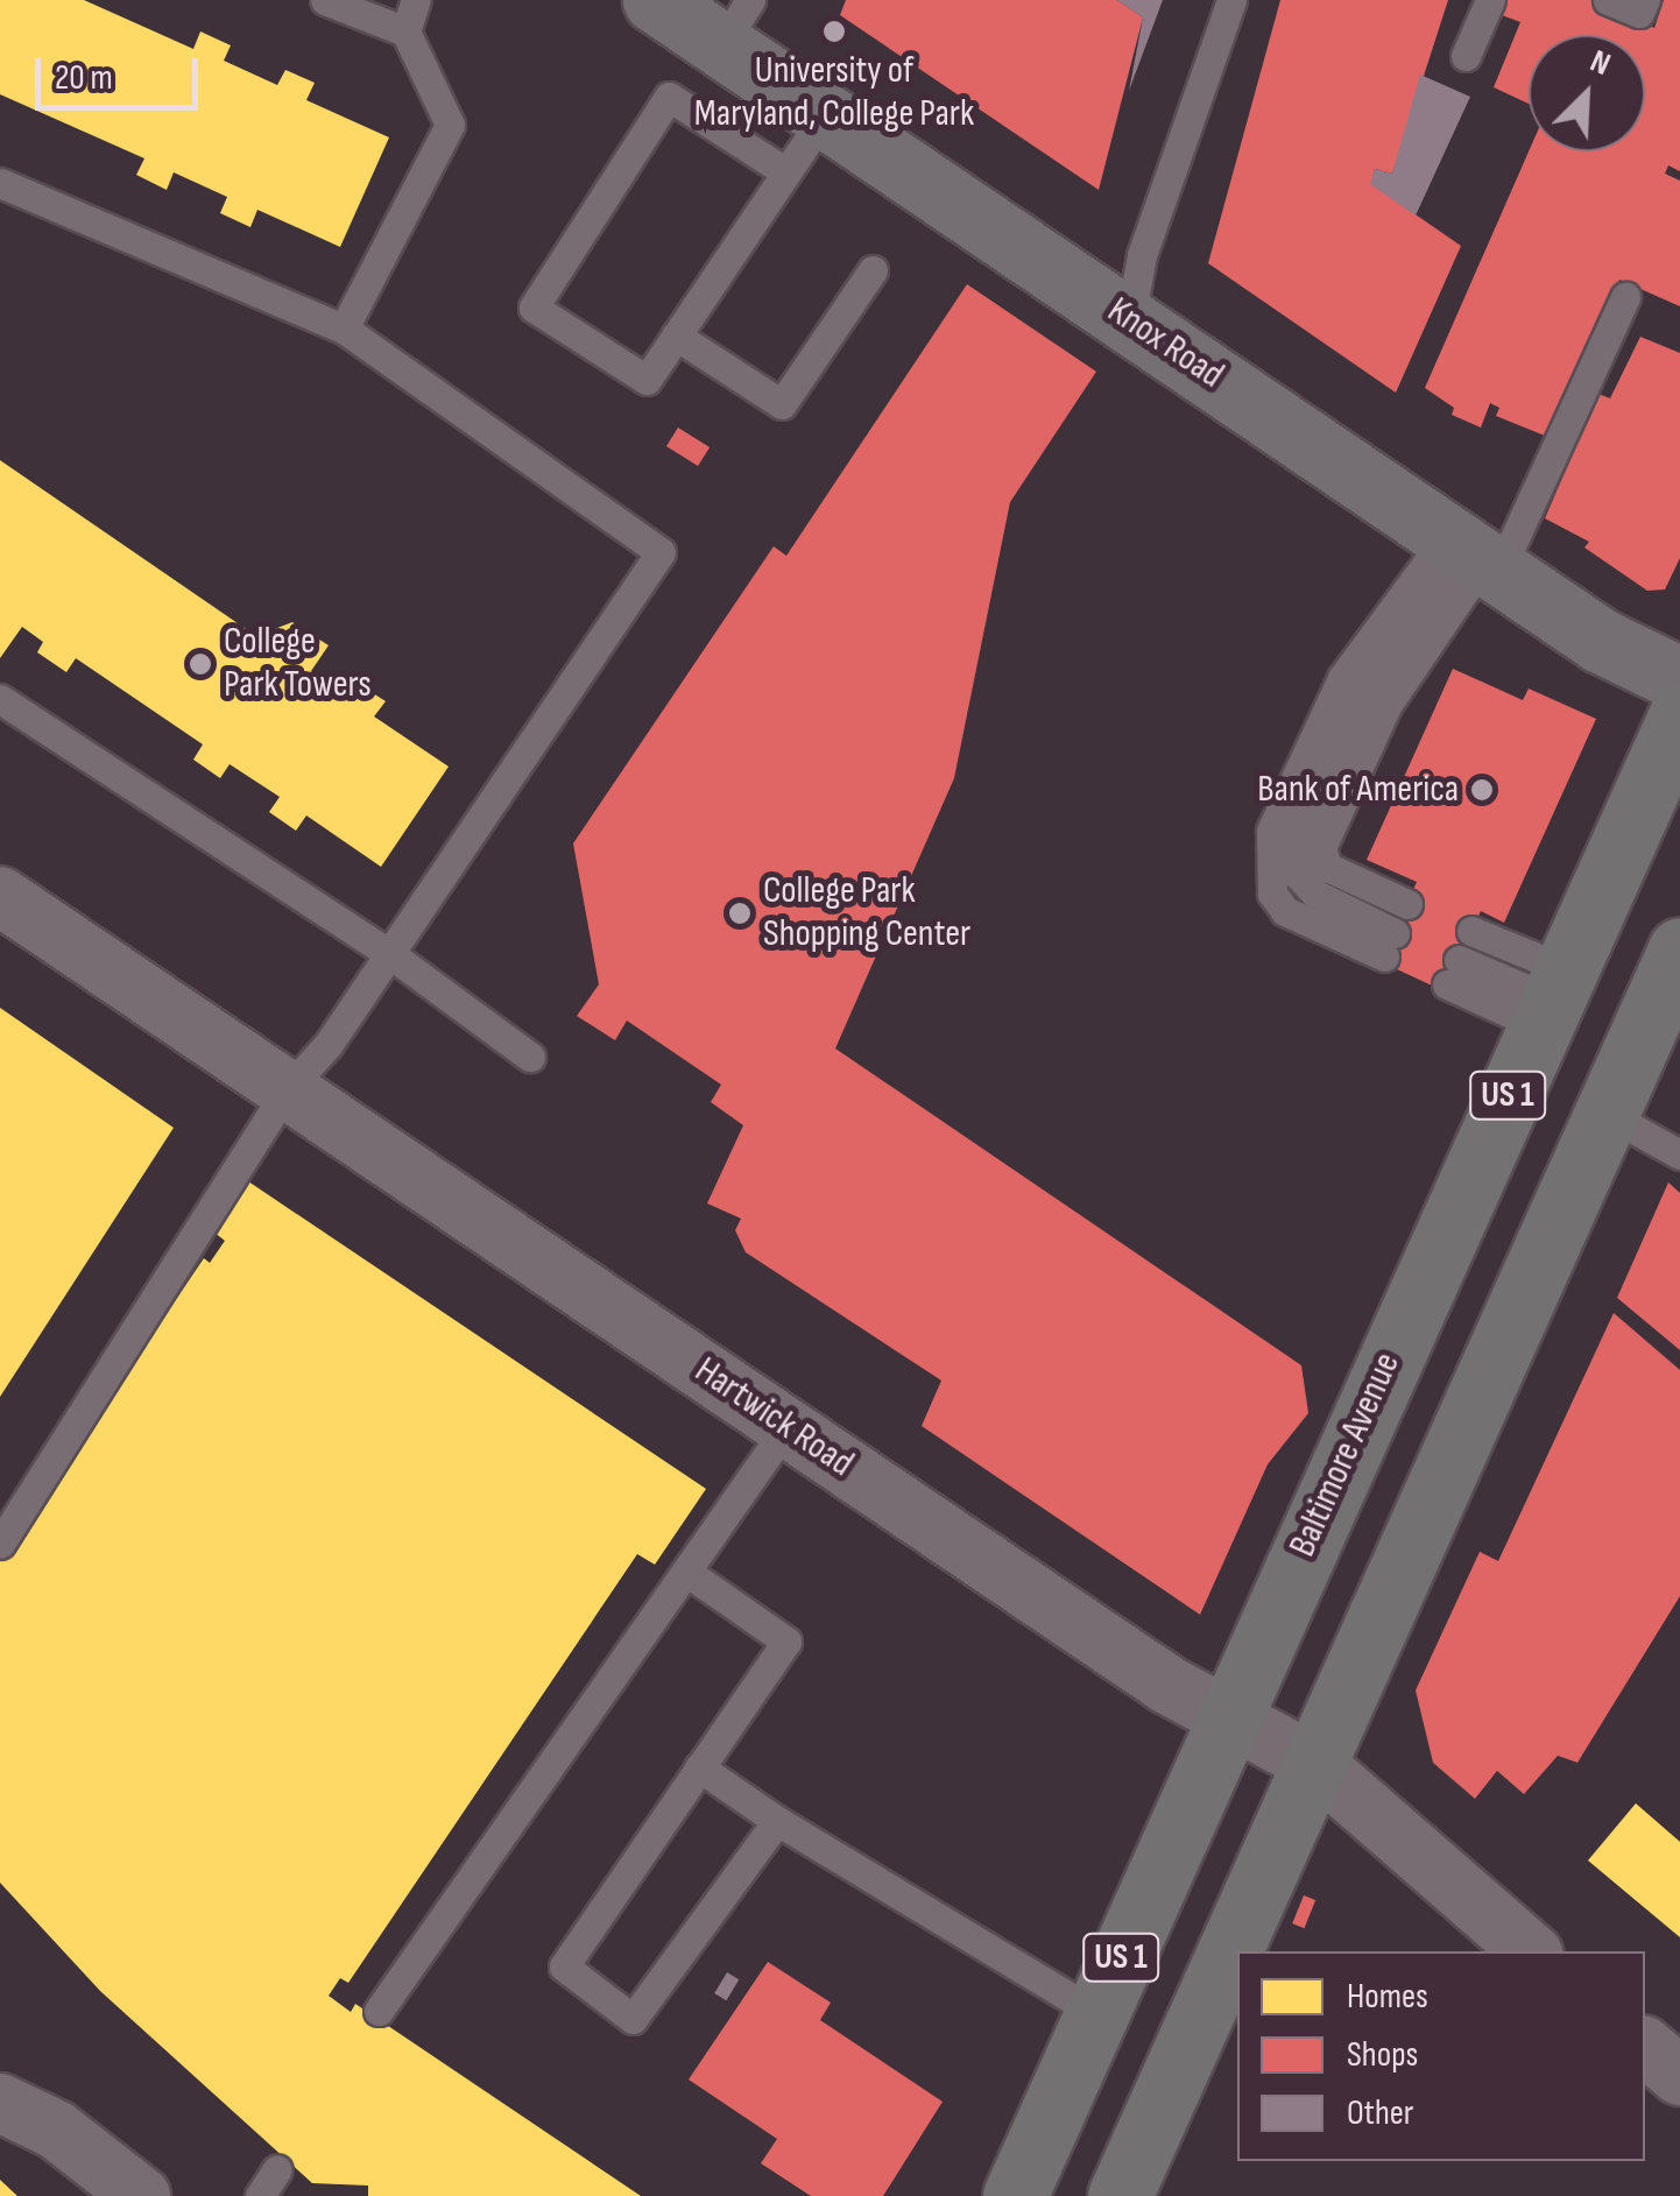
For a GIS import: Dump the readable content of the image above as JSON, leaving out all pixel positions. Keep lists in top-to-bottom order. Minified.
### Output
{"streets":{"main road":["US 1","Baltimore Avenue"],"street":["Knox Road","Hartwick Road"]},"crossings":[["US 1","Hartwick Road"],["Hartwick Road","Baltimore Avenue"]],"places":["University of Maryland, College Park","College Park Towers","Bank of America","College Park Shopping Center"],"legend":["Homes","Shops","Other"],"scale_bar":"20 m","north":"top right"}
